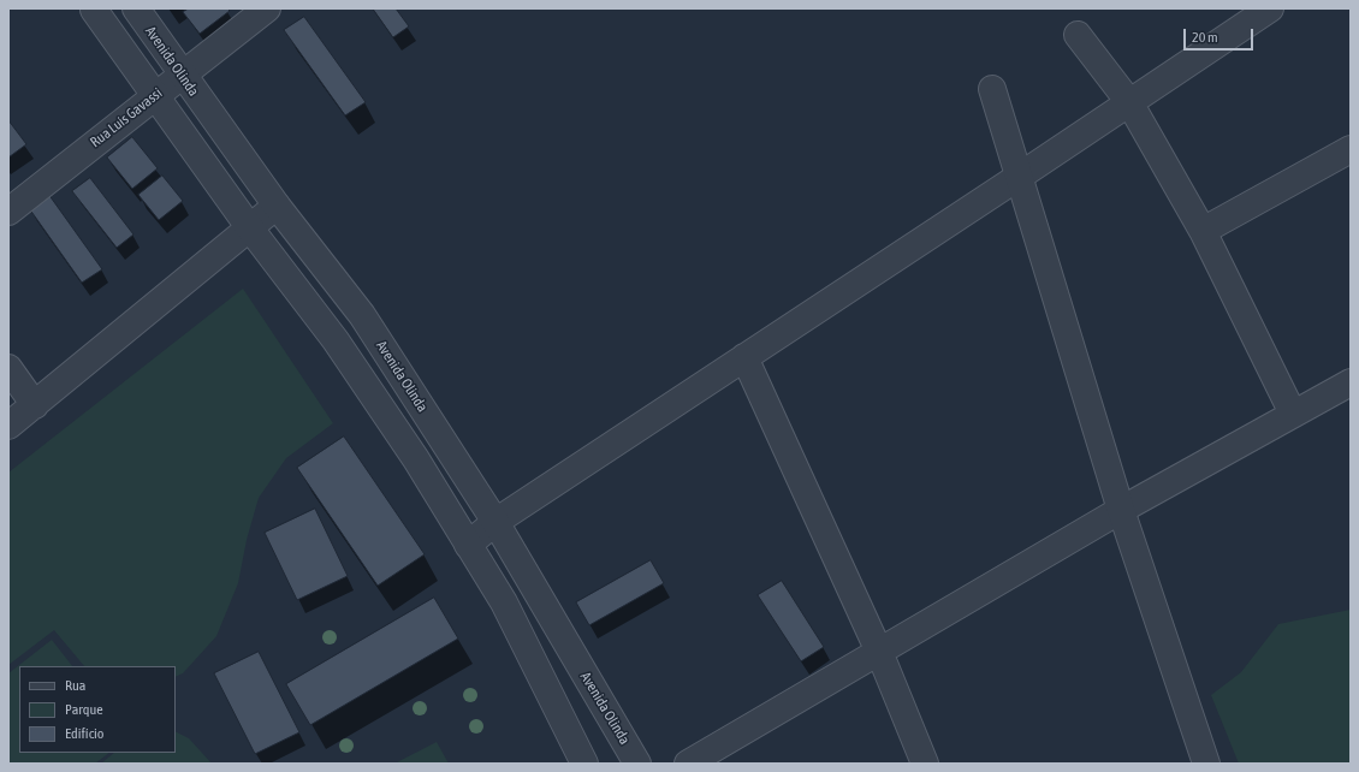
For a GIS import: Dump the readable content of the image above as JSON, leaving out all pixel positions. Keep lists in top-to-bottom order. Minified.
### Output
{"streets":{"street":["Avenida Olinda","Rua Luis Gavassi"]},"crossings":[["Avenida Olinda","Rua Luis Gavassi"]],"legend":["Rua","Parque","Edifício"],"scale_bar":"20 m"}
